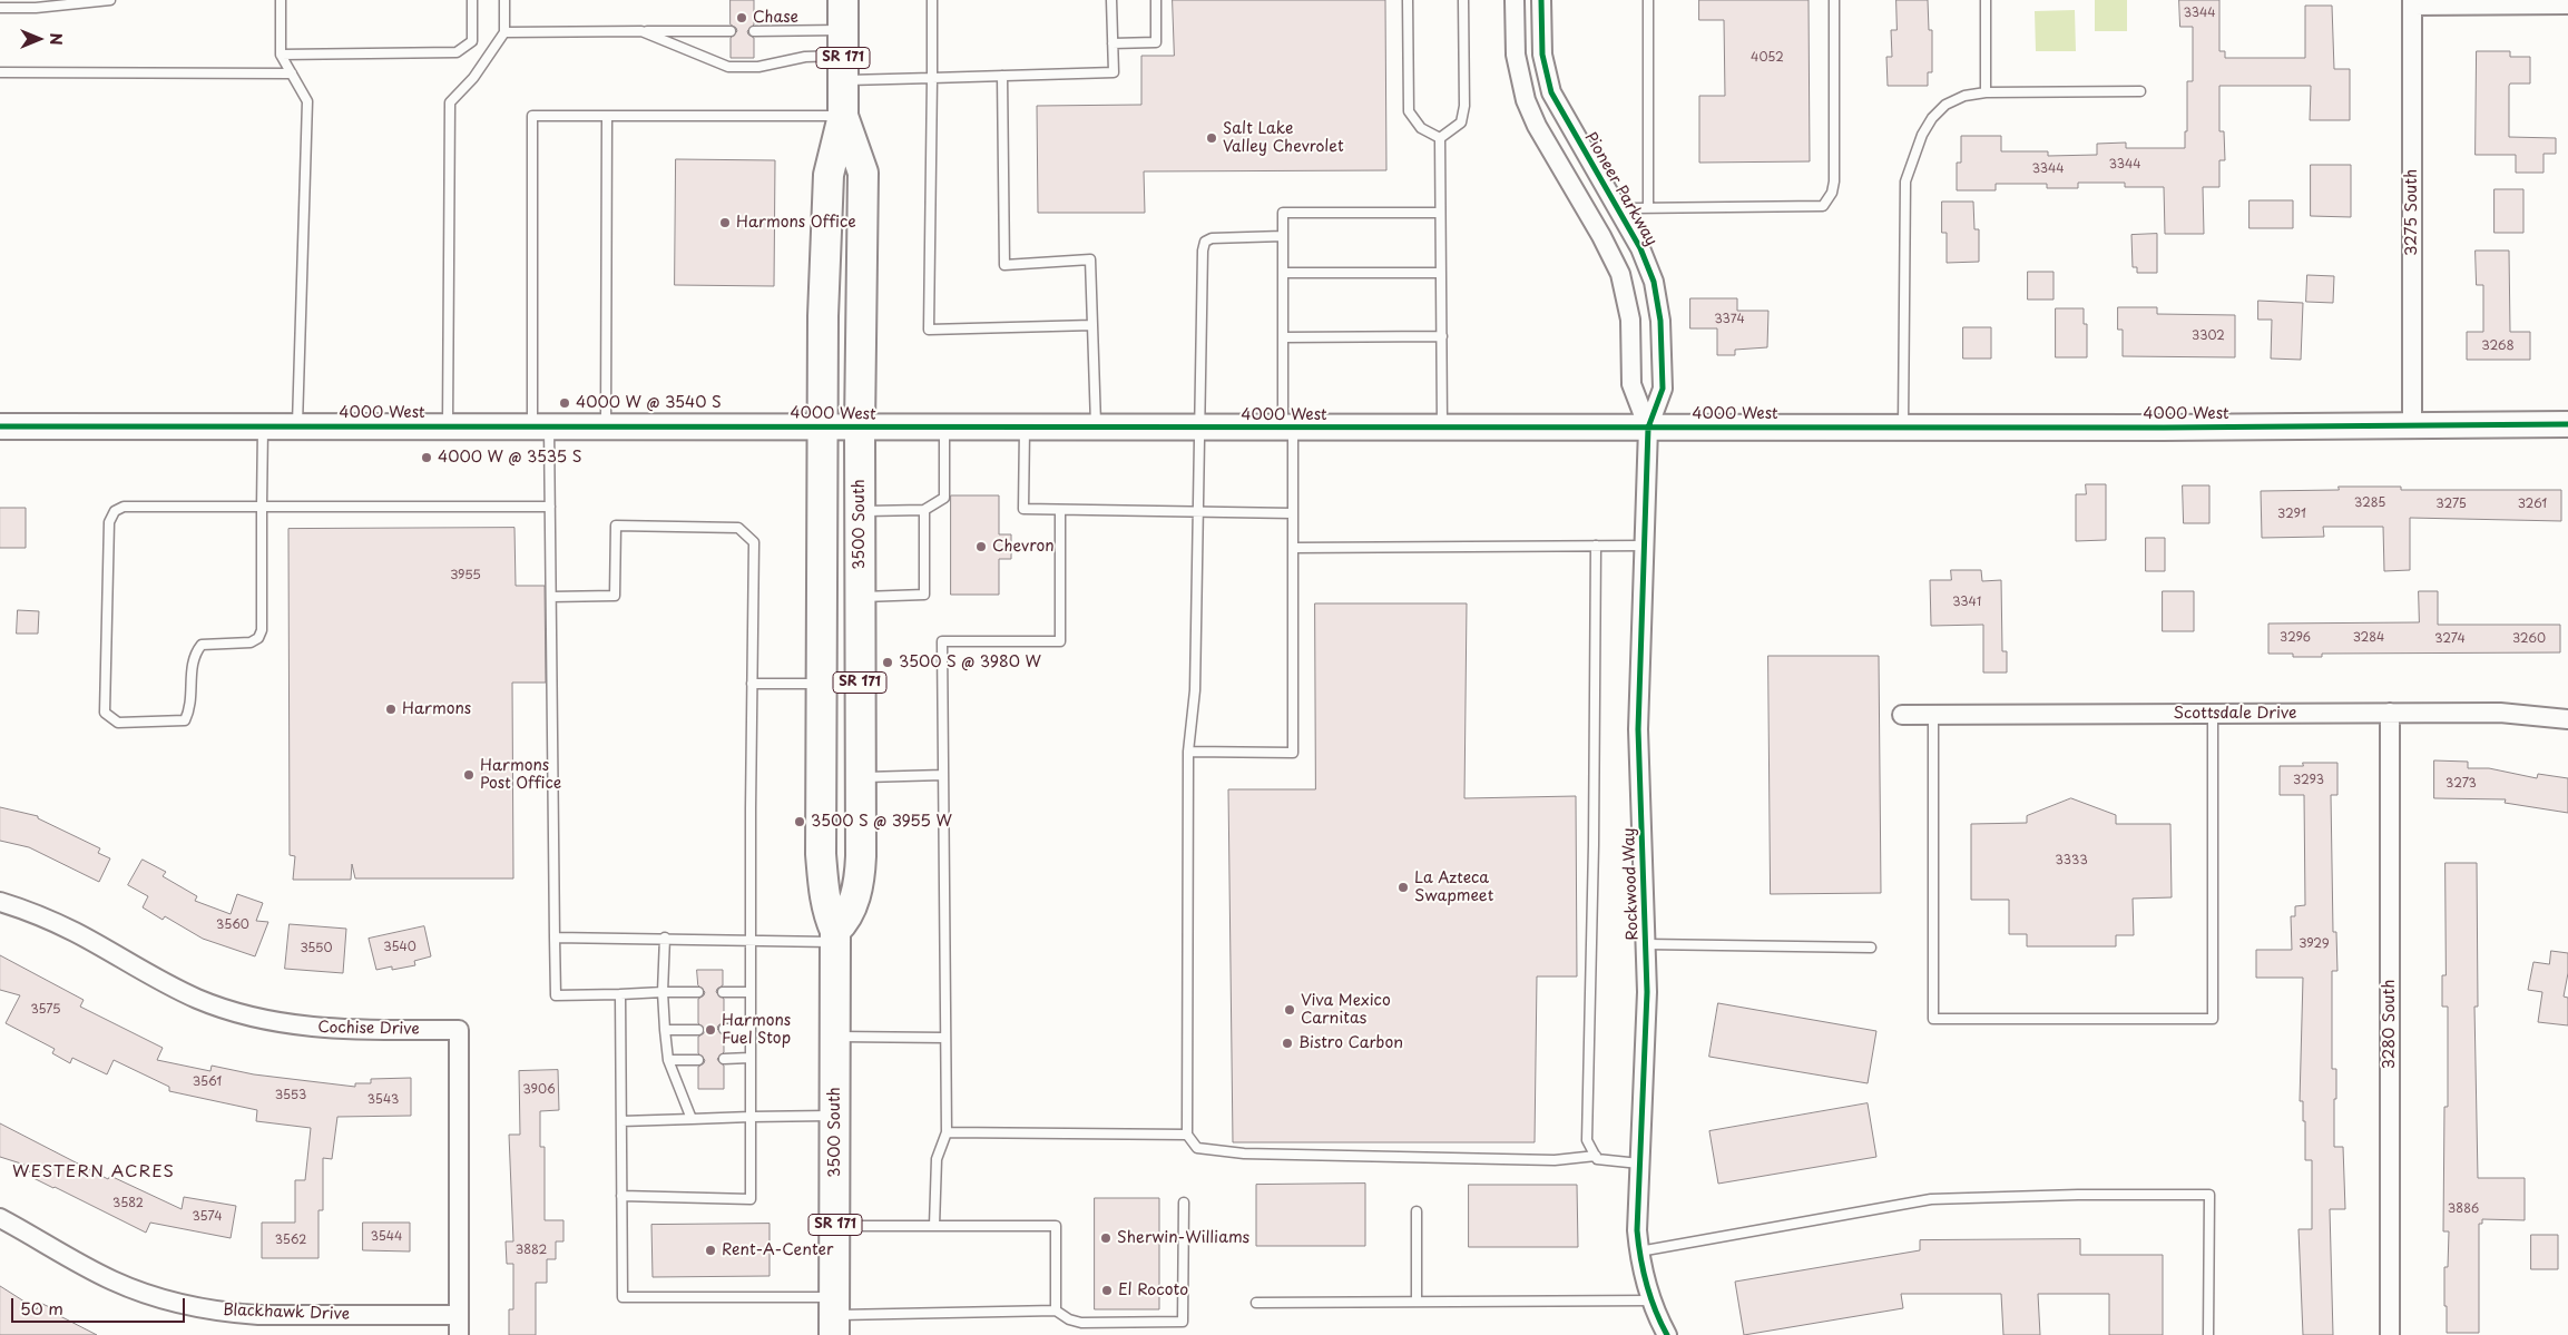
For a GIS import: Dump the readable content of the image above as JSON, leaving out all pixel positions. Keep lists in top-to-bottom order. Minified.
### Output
{"streets":{"main road":["SR 171","3500 South"],"street":["Pioneer Parkway","3275 South","4000 West","Scottsdale Drive","Rockwood Way","3280 South","Cochise Drive","Blackhawk Drive"]},"crossings":[["Pioneer Parkway","4000 West"],["Pioneer Parkway","Rockwood Way"],["3275 South","4000 West"],["4000 West","3500 South"],["4000 West","Rockwood Way"],["Scottsdale Drive","3280 South"],["Cochise Drive","Blackhawk Drive"]],"districts":["WESTERN ACRES"],"places":["Chase","Salt Lake Valley Chevrolet","Harmons Office","4000 W @ 3540 S","4000 W @ 3535 S","Chevron","3500 S @ 3980 W","Harmons","Harmons Post Office","3500 S @ 3955 W","La Azteca Swapmeet","Viva Mexico Carnitas","Harmons Fuel Stop","Bistro Carbon","Sherwin-Williams","Rent-A-Center","El Rocoto"],"house_numbers":["3344","4052","3344","3344","3374","3302","3268","3285","3275","3261","3291","3955","3341","3296","3284","3274","3260","3293","3273","3333","3560","3929","3540","3550","3575","3561","3906","3553","3543","3582","3886","3574","3544","3562","3882"],"scale_bar":"50 m","north":"right"}
